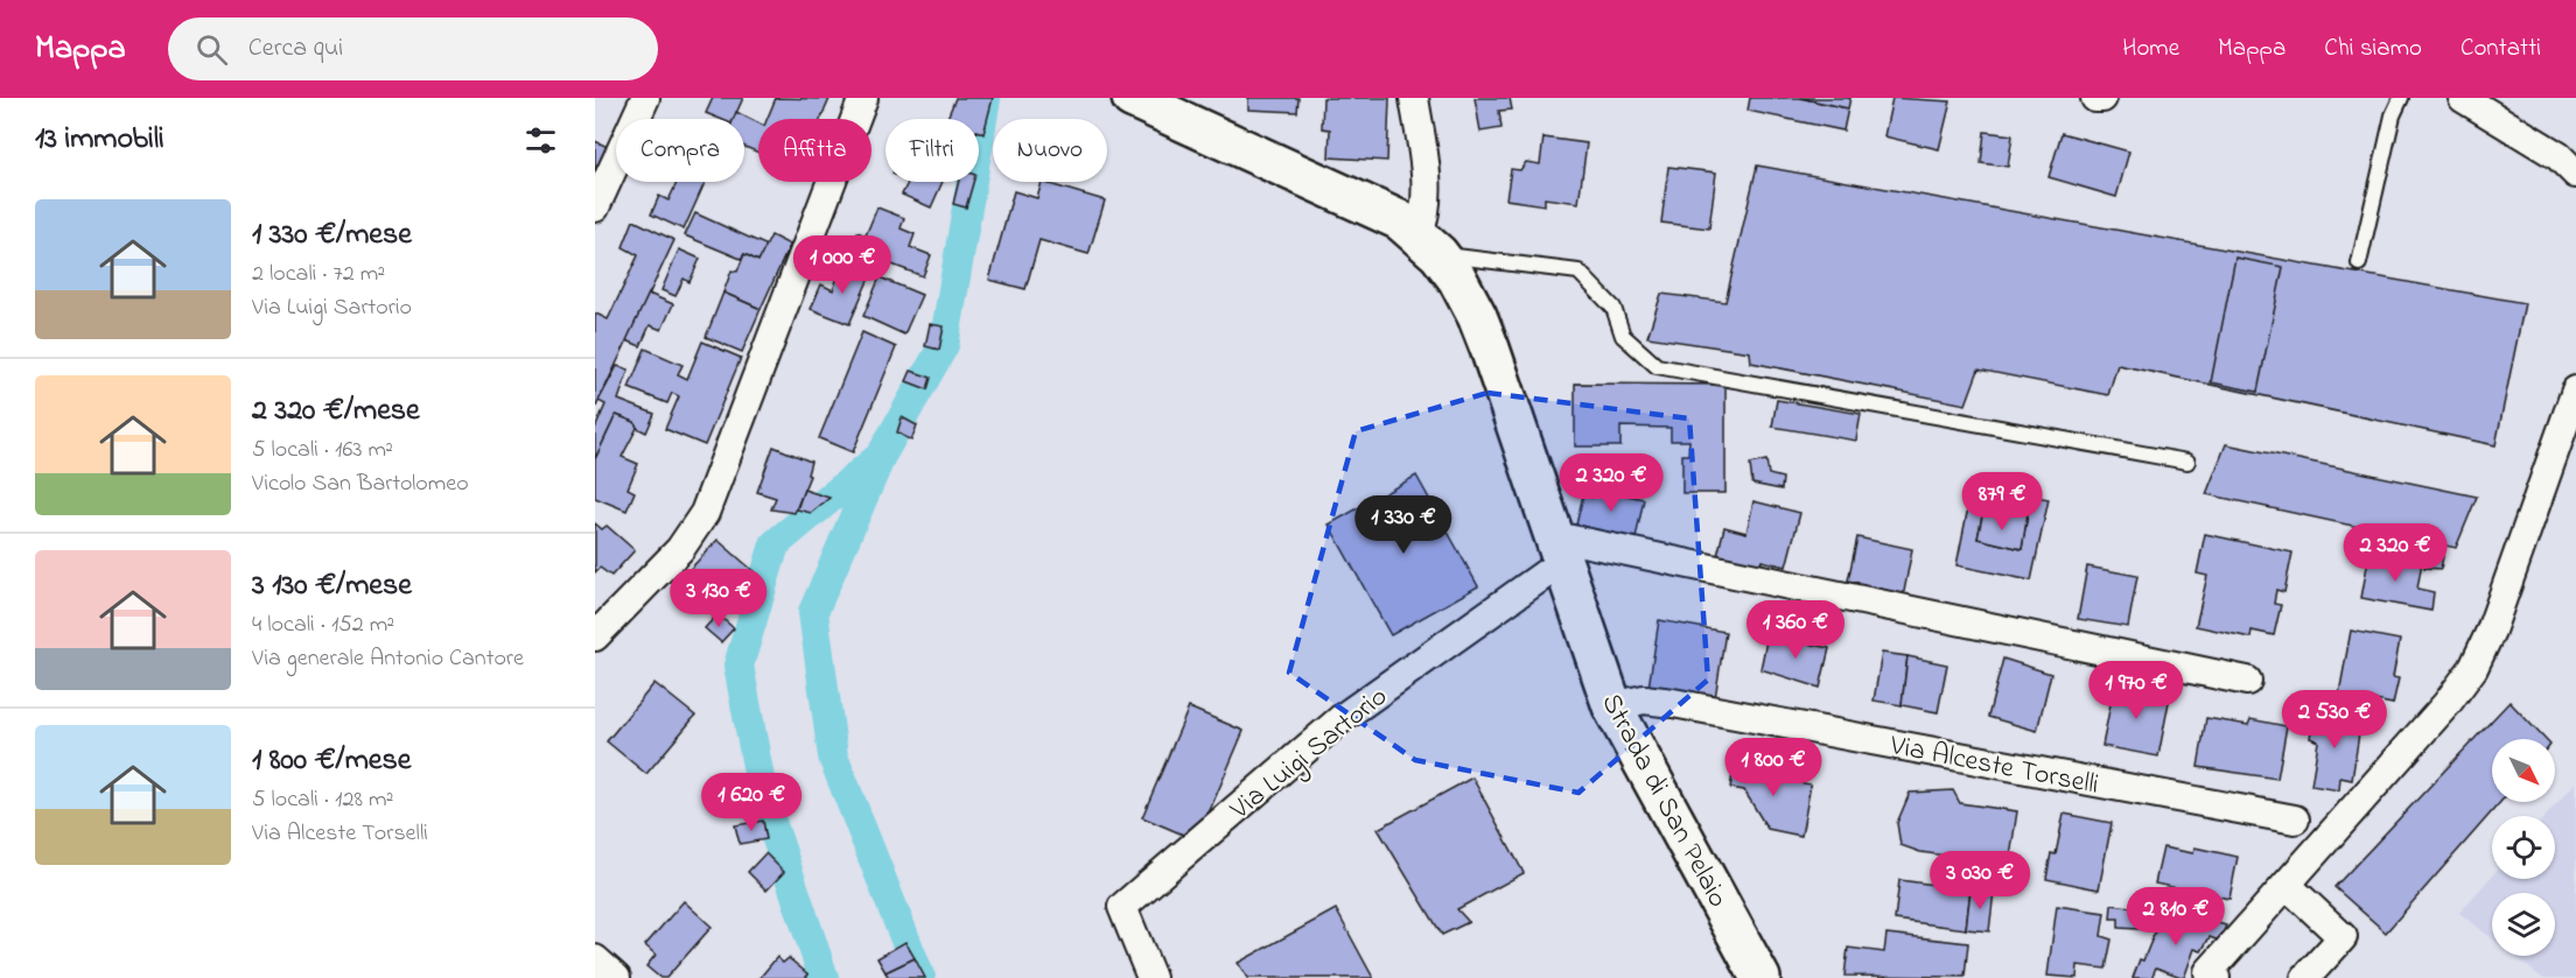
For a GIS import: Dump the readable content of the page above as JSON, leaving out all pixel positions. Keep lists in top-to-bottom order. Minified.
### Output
{"streets":{"street":["Via Luigi Sartorio","Via Alceste Torselli","Strada di San Pelaio"]},"crossings":[["Via Luigi Sartorio","Strada di San Pelaio"],["Via Alceste Torselli","Strada di San Pelaio"]],"north":"bottom right","page":{"header":"Mappa","search":"Cerca qui","nav":["Home","Mappa","Chi siamo","Contatti"],"heading":"13 immobili","chip":["Compra","Affitta","Filtri","Nuovo"],"list":[{"name":"1 330 €/mese","note":"2 locali · 72 m² · Via Luigi Sartorio"},{"name":"2 320 €/mese","note":"5 locali · 163 m² · Vicolo San Bartolomeo"},{"name":"3 130 €/mese","note":"4 locali · 152 m² · Via generale Antonio Cantore"},{"name":"1 800 €/mese","note":"5 locali · 128 m² · Via Alceste Torselli"}],"price":["1 000 €","2 320 €","879 €","1 330 €","2 320 €","3 130 €","1 360 €","1 970 €","2 530 €","1 800 €","1 620 €","3 030 €","2 810 €"]}}
